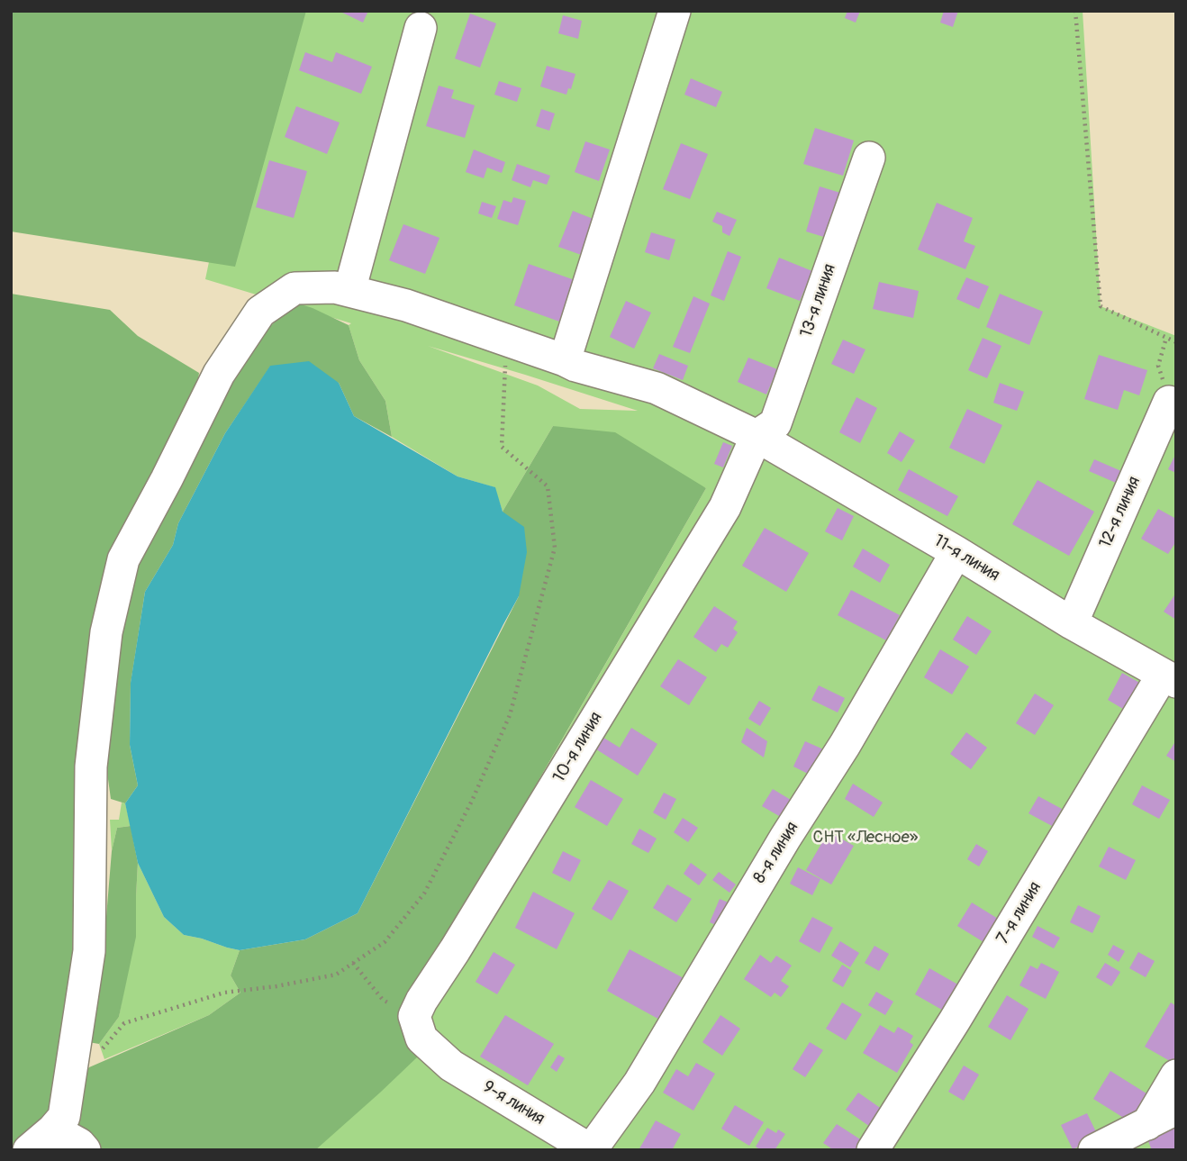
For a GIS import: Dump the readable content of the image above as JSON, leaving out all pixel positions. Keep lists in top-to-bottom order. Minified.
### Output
{"streets":{"street":["13-я линия","12-я линия","11-я линия","10-я линия","8-я линия","7-я линия","9-я линия"]},"crossings":[["13-я линия","11-я линия"],["13-я линия","10-я линия"],["12-я линия","11-я линия"],["11-я линия","10-я линия"],["11-я линия","8-я линия"],["11-я линия","7-я линия"],["10-я линия","9-я линия"],["8-я линия","9-я линия"]],"parks":["СНТ «Лесное»"]}
